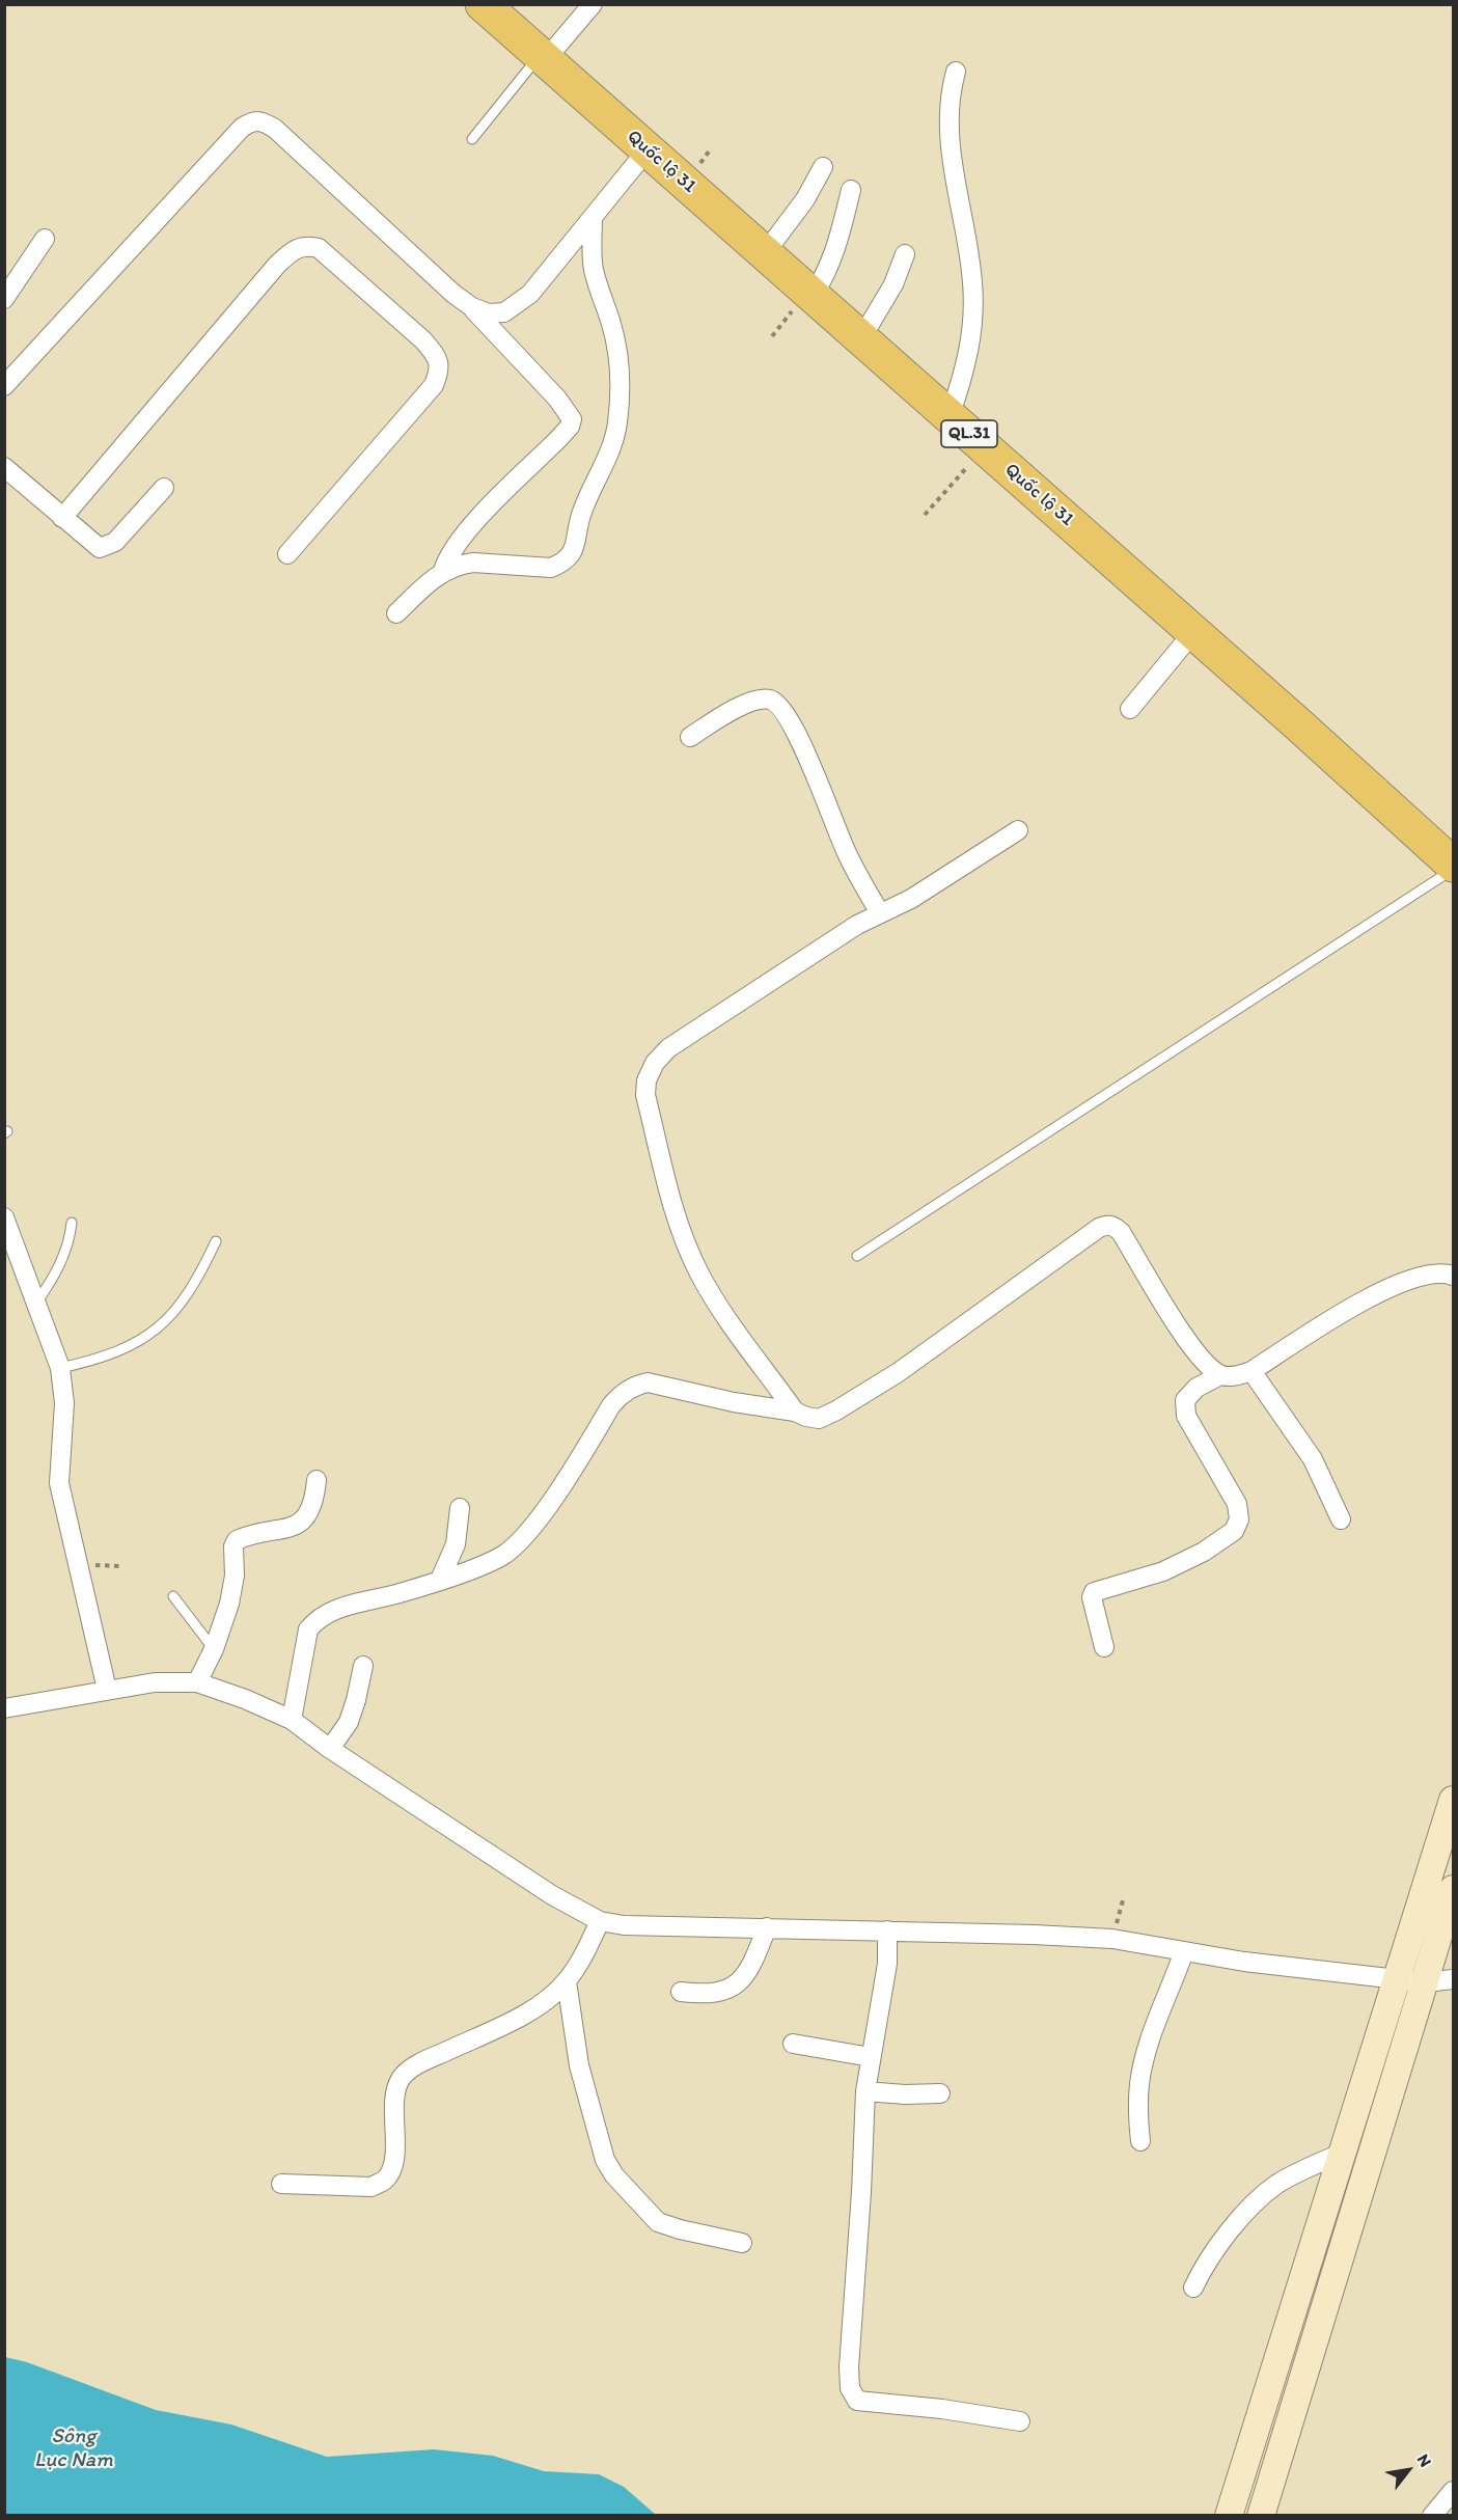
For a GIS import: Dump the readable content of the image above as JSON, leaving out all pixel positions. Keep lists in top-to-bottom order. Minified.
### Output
{"streets":{"highway":["Quốc lộ 31","QL.31"]},"water":["Sông Lục Nam"],"north":"top right"}
